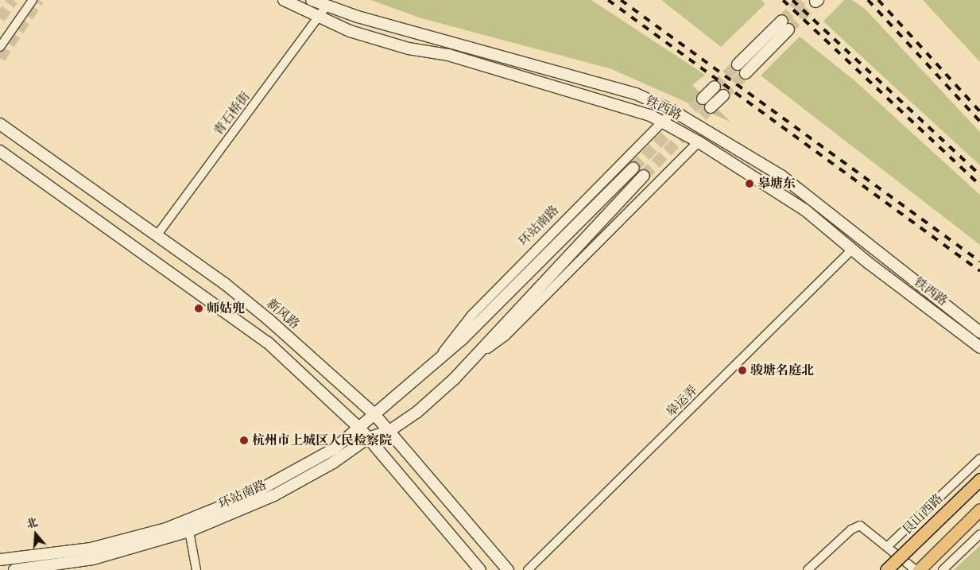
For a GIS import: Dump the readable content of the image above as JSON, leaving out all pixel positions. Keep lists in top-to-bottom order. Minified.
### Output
{"streets":{"main road":["铁西路","环站南路","新风路","艮山西路"],"street":["青石桥街","皋运弄"]},"crossings":[["铁西路","青石桥街"],["铁西路","环站南路"],["铁西路","皋运弄"],["青石桥街","新风路"],["环站南路","新风路"]],"places":["皋塘东","师姑兜","骏塘名庭北","杭州市上城区人民检察院"],"north":"top"}
